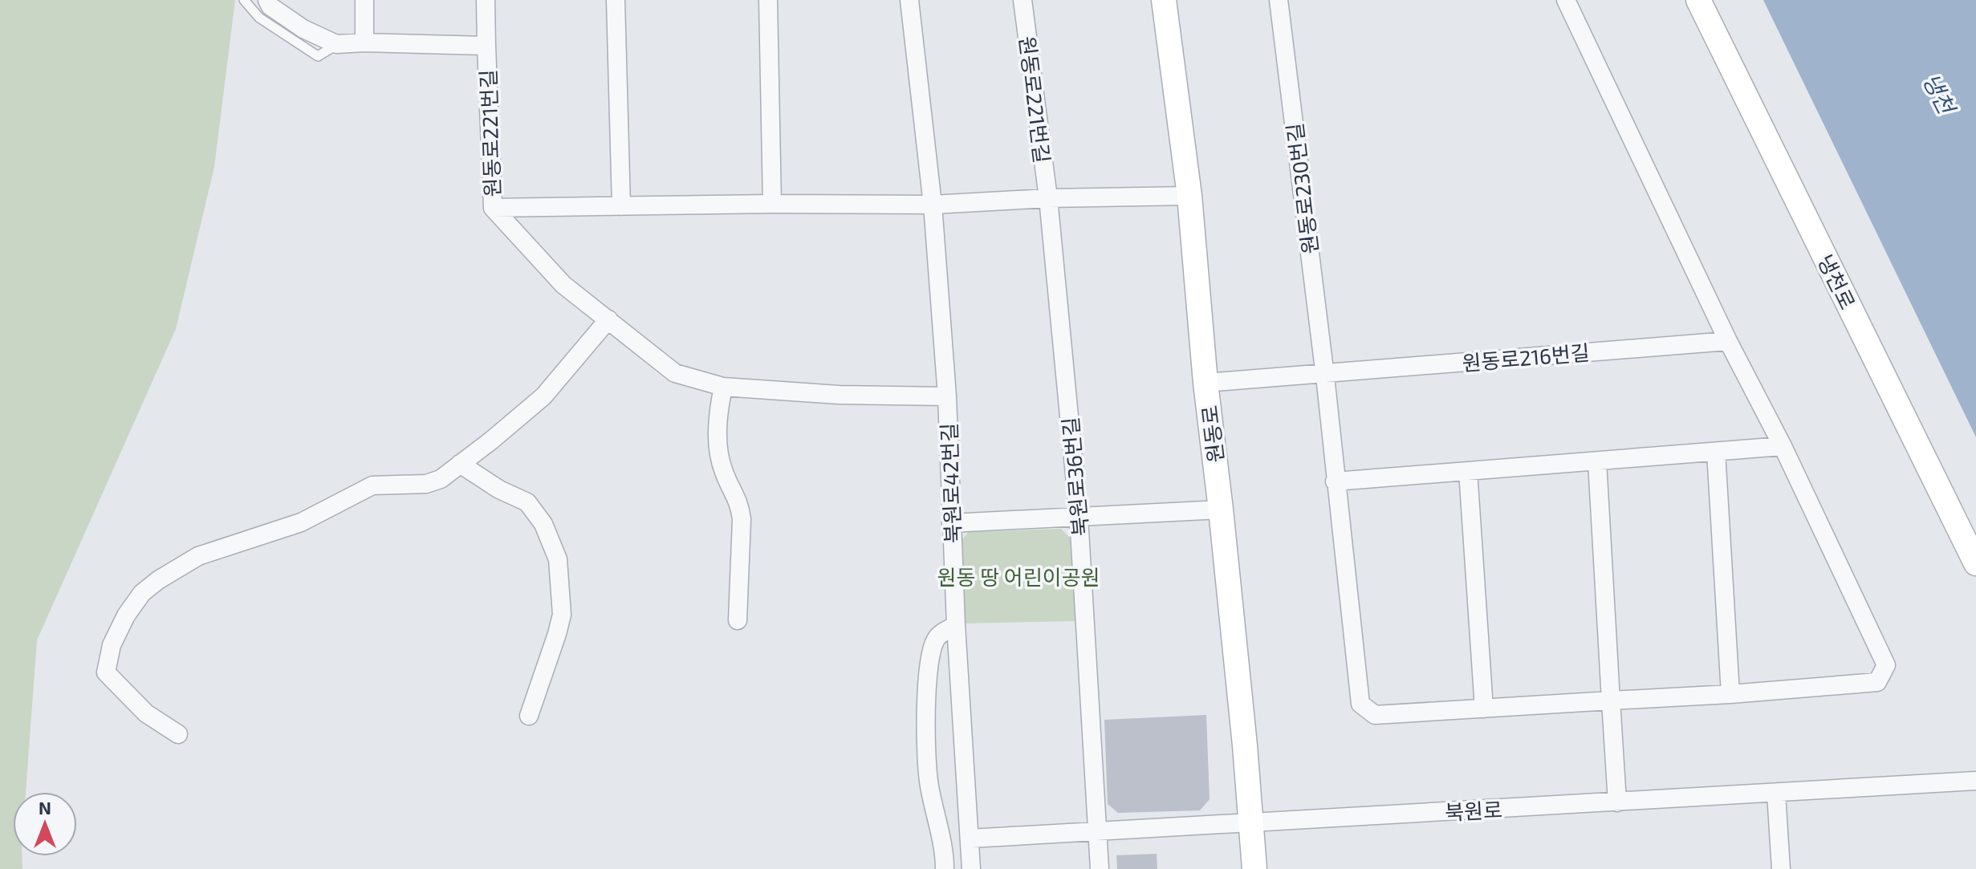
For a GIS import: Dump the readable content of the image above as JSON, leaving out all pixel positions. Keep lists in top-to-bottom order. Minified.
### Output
{"streets":{"street":["원동로221번길","원동로230번길","냉천로","원동로216번길","원동로","북원로36번길","북원로42번길","북원로"]},"crossings":[["원동로221번길","원동로"],["원동로221번길","북원로36번길"],["원동로221번길","북원로42번길"],["원동로230번길","원동로216번길"],["원동로216번길","원동로"],["원동로","북원로"],["북원로36번길","북원로"],["북원로42번길","북원로"]],"water":["냉천"],"parks":["원동 땅 어린이공원"],"north":"top"}
